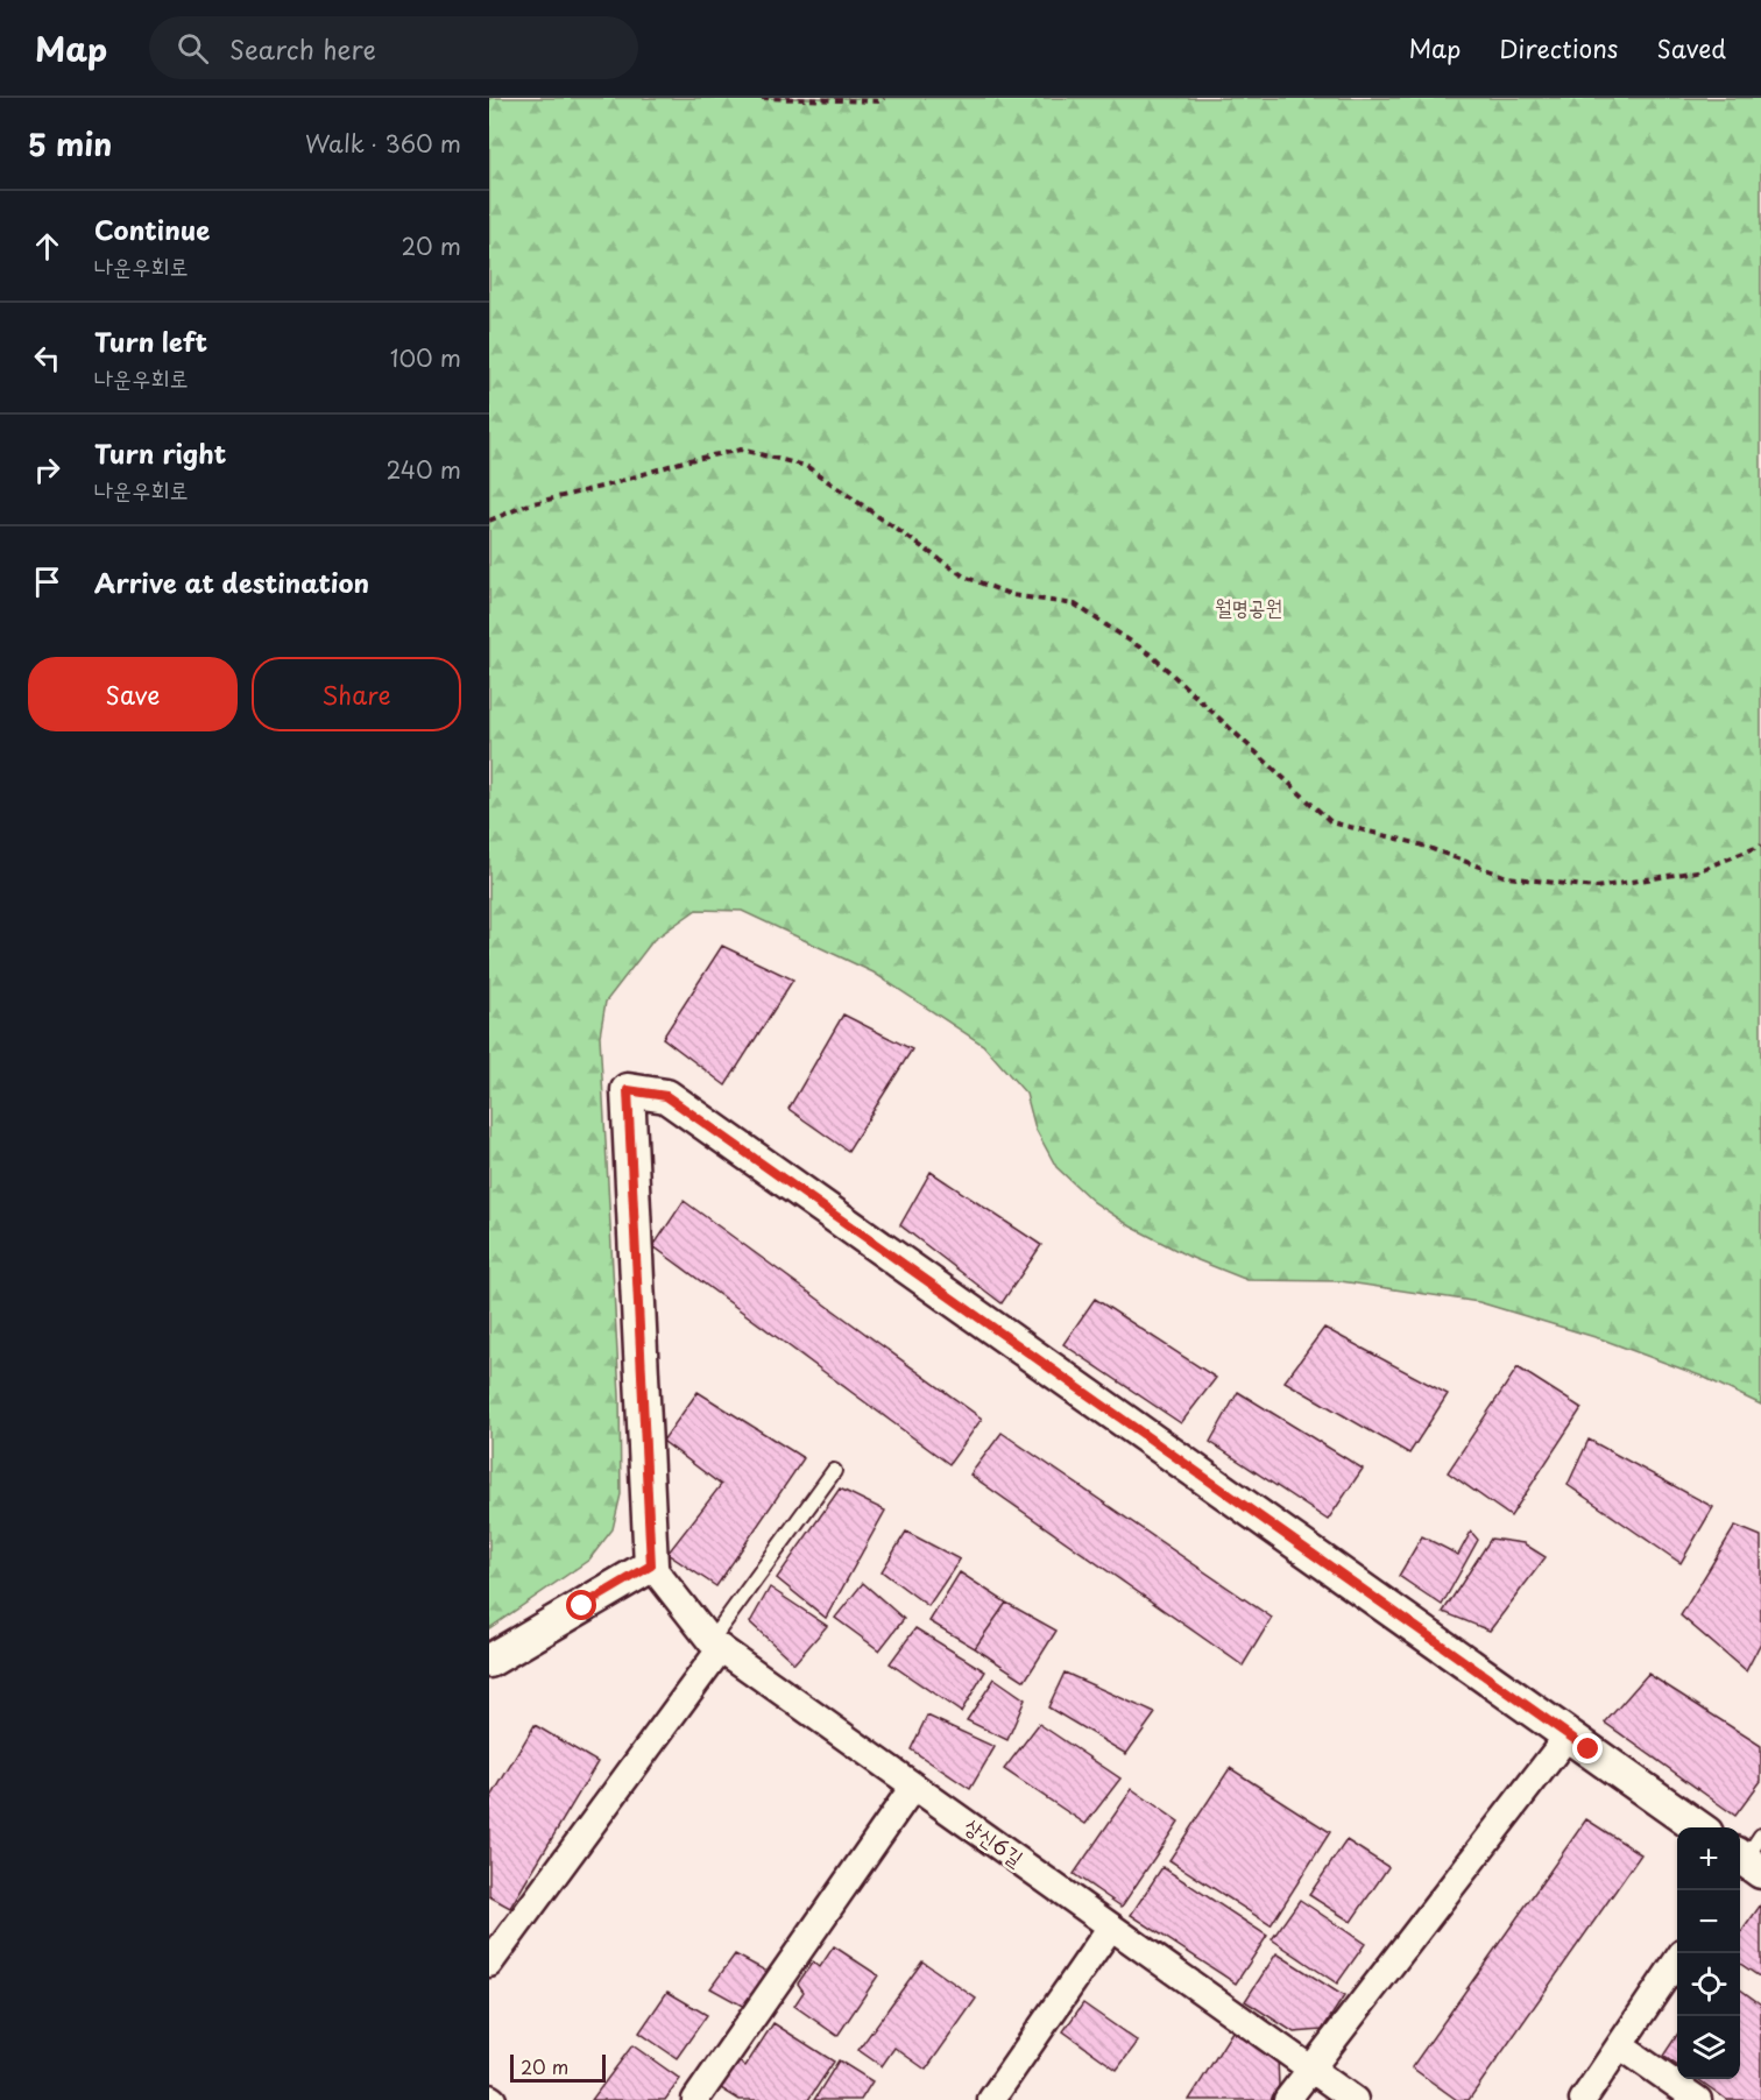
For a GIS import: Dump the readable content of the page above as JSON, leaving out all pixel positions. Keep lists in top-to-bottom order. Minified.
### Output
{"streets":{"street":["상신6길"]},"parks":["월명공원"],"scale_bar":"20 m","page":{"header":"Map","search":"Search here","nav":["Map","Directions","Saved"],"heading":["5 min","Walk · 360 m"],"list":[["Continue","나운우회로","20 m"],["Turn left","나운우회로","100 m"],["Turn right","나운우회로","240 m"],"Arrive at destination"],"buttons":["Save","Share"],"map_buttons":["+","−"],"scale":"20 m"}}
